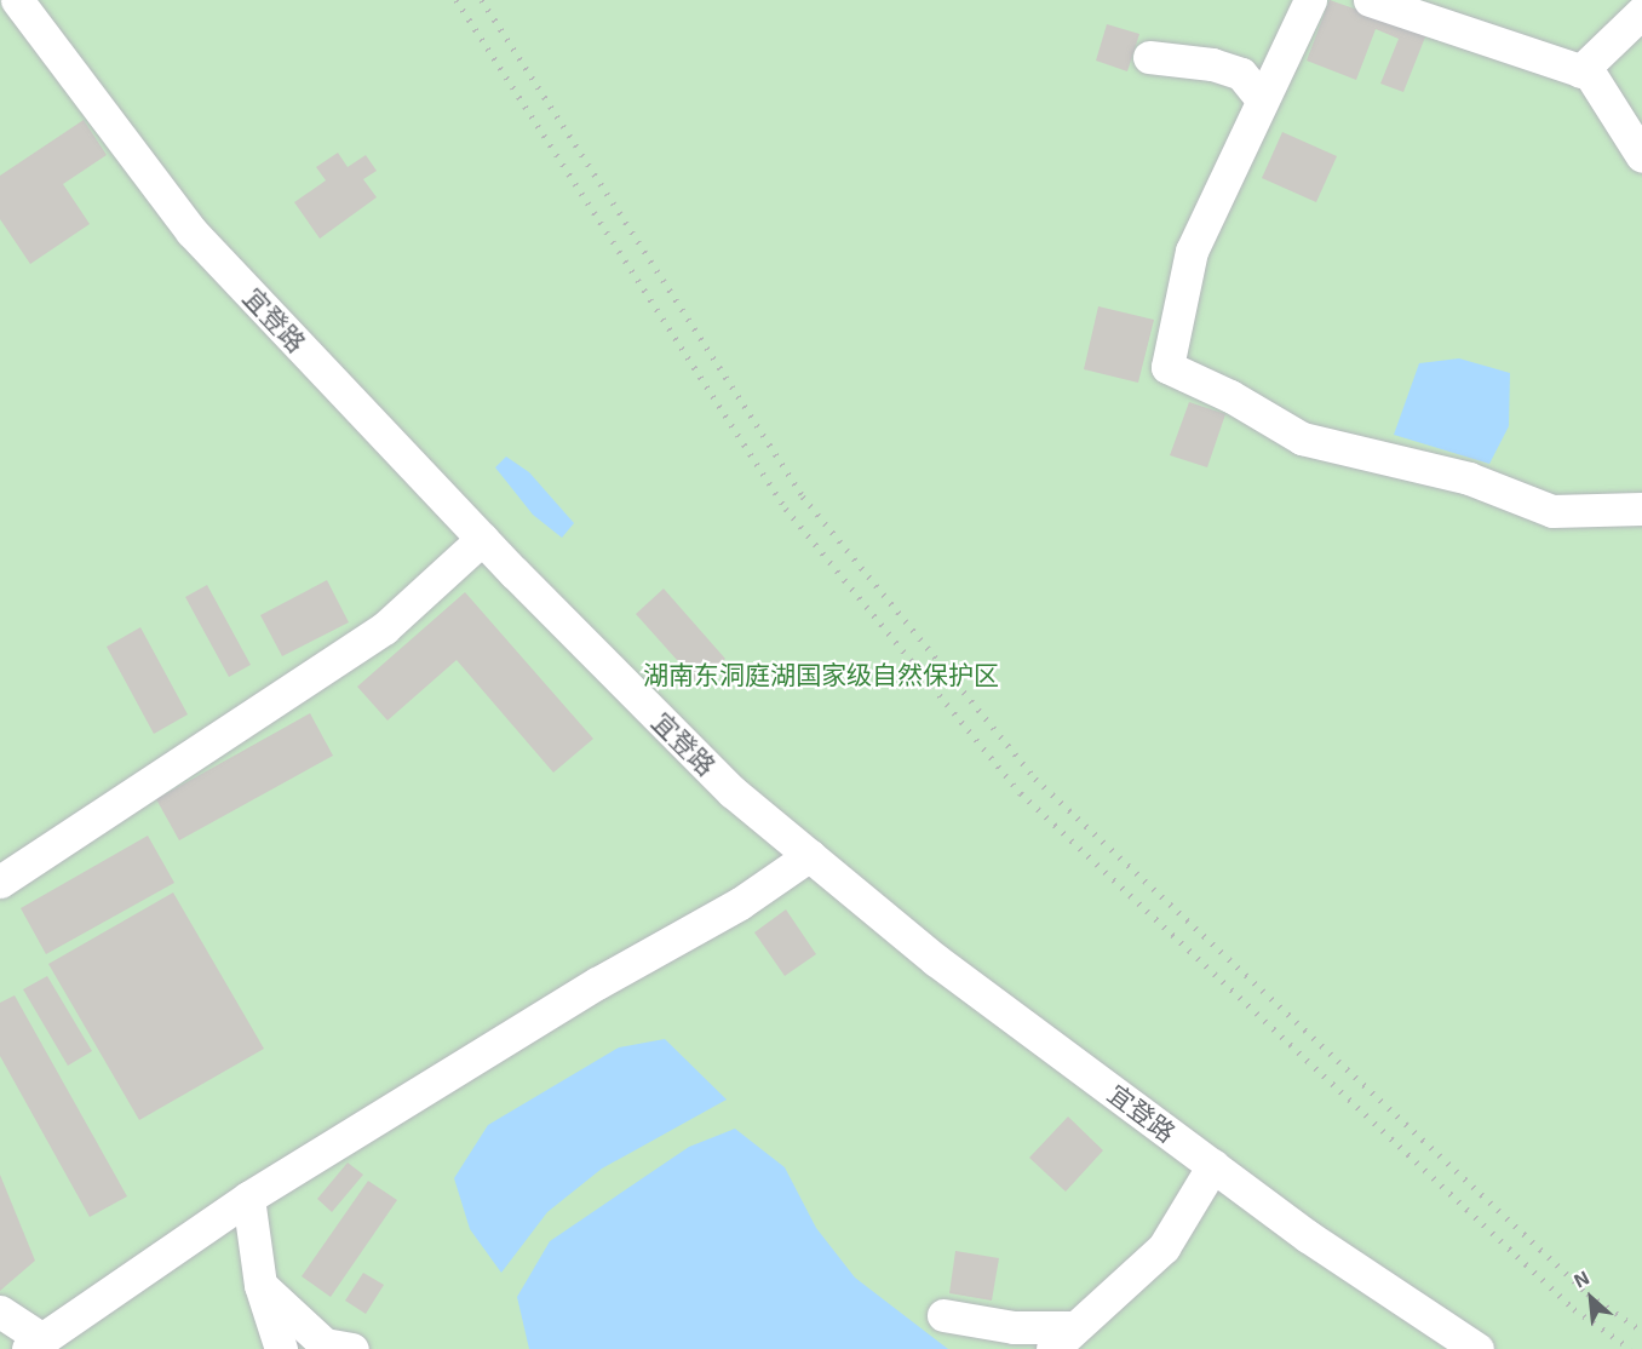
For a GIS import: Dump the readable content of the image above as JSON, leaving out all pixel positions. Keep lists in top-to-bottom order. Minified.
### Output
{"streets":{"street":["宜登路"]},"parks":["湖南东洞庭湖国家级自然保护区"],"north":"top left"}
